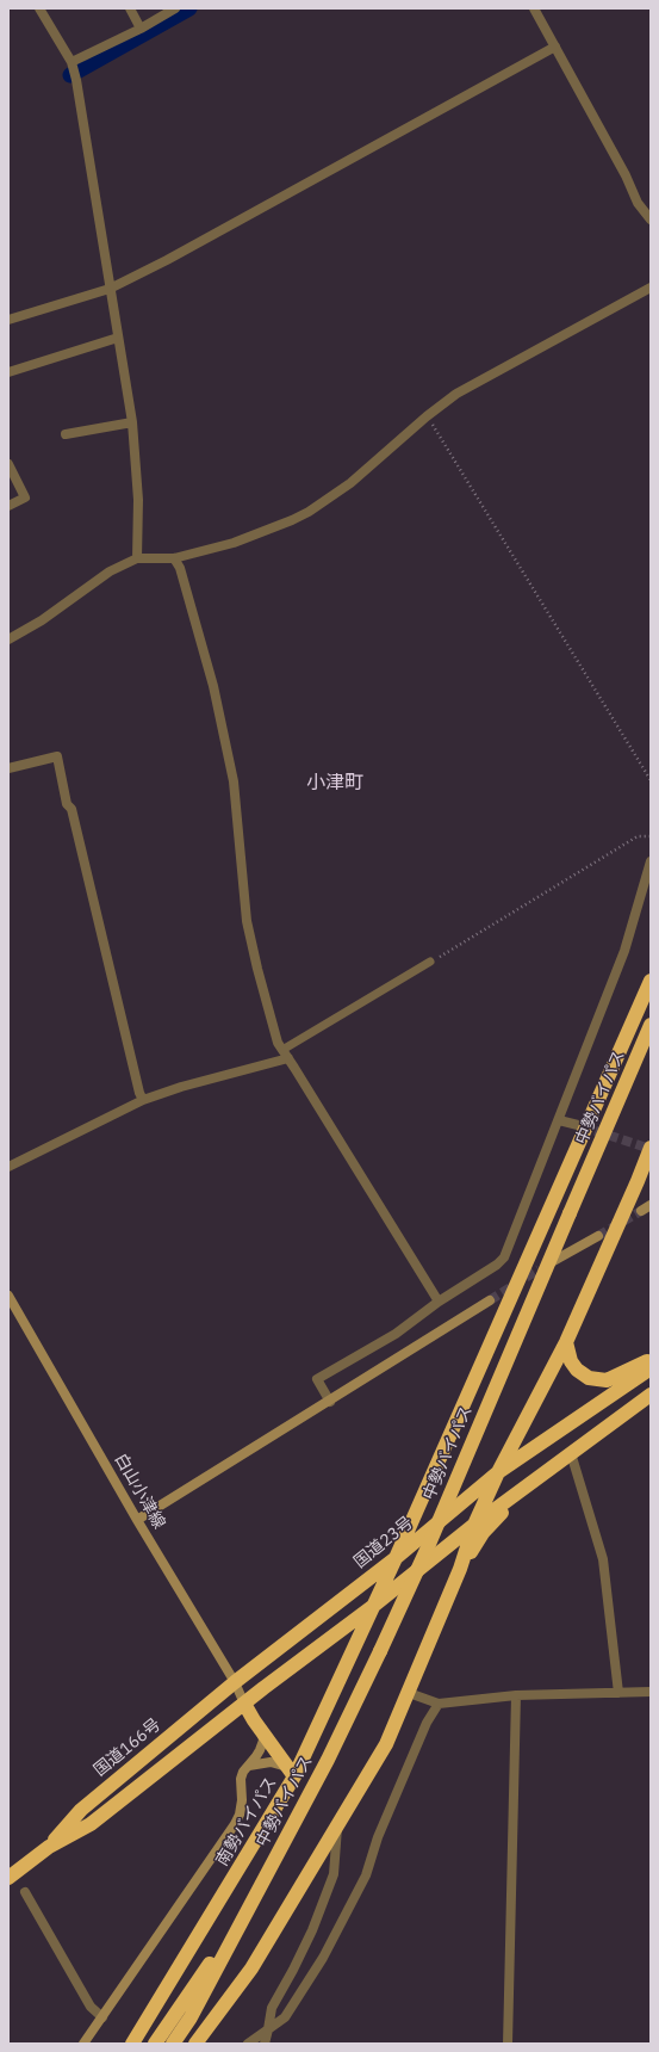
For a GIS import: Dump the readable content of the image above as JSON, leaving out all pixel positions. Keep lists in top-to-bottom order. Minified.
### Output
{"streets":{"highway":["中勢バイパス","国道23号","国道166号","南勢バイパス"],"street":["白山小津線"]},"crossings":[["白山小津線","国道23号"],["白山小津線","国道166号"],["国道23号","国道166号"],["国道23号","南勢バイパス"]],"districts":["小津町"]}
